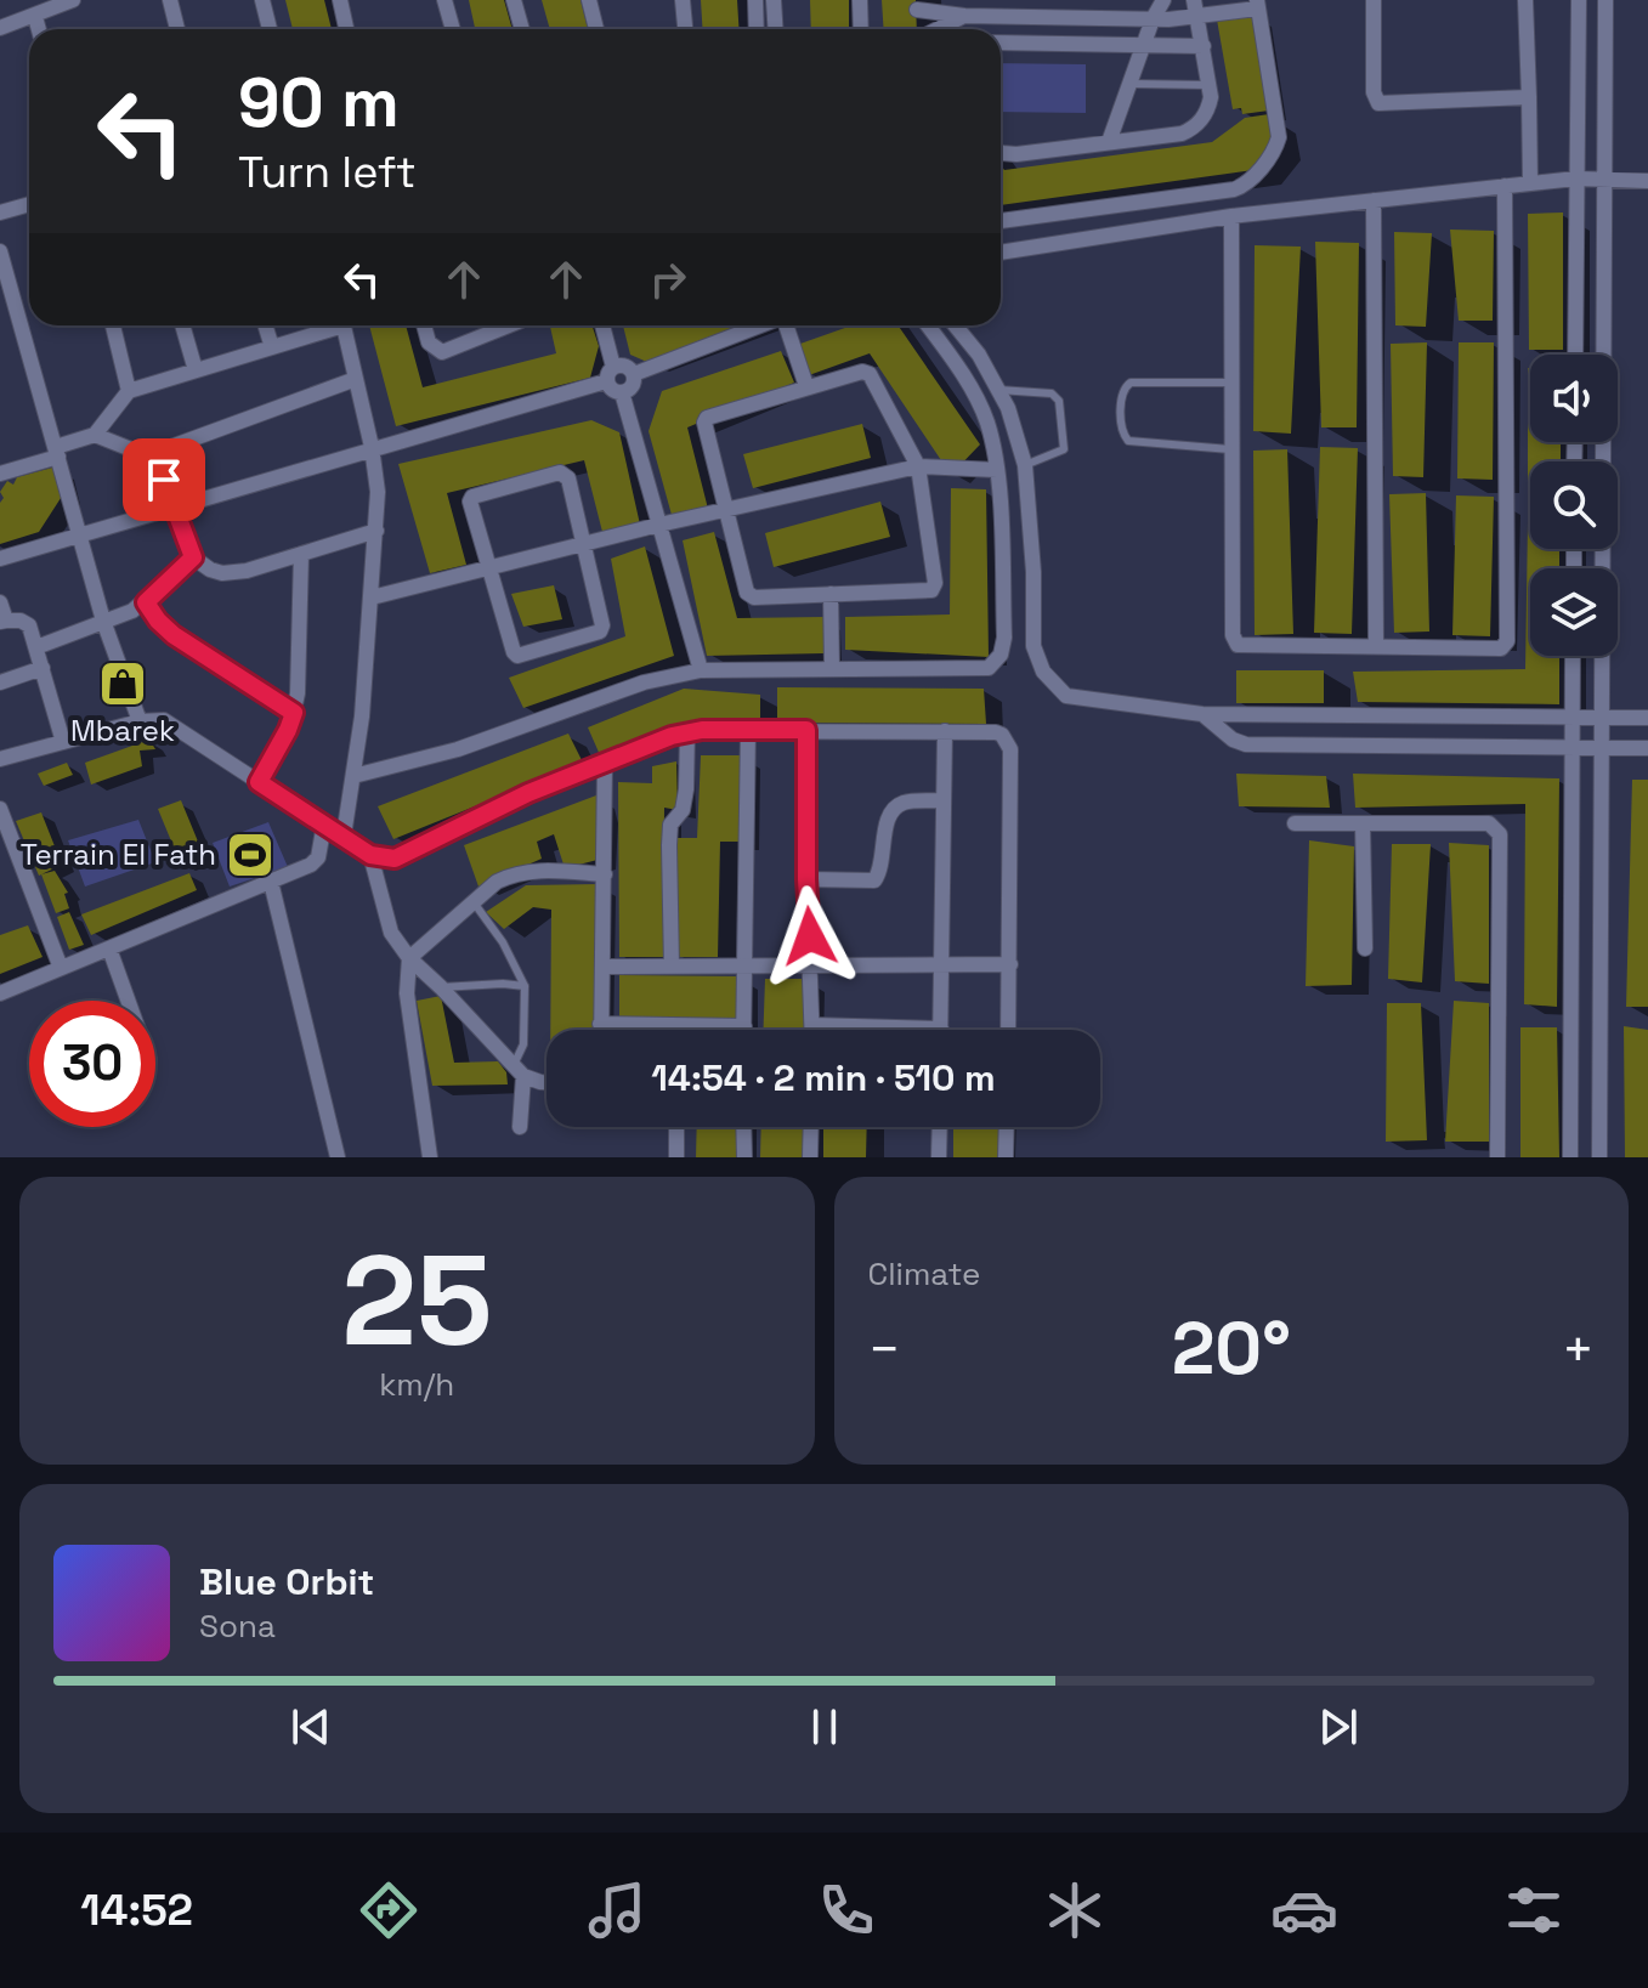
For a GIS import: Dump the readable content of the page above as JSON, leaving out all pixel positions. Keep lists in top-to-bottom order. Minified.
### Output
{"places":{"shop":["Mbarek"],"sports":["Terrain El Fath"]},"page":{"turn":["90 m","Turn left"],"limit":"30","trip":"14:54 · 2 min · 510 m","tile":[["25","km/h"],"Climate"],"heat":["−","20°","+"],"song":["Blue Orbit","Sona"],"tabs":"14:52"}}
